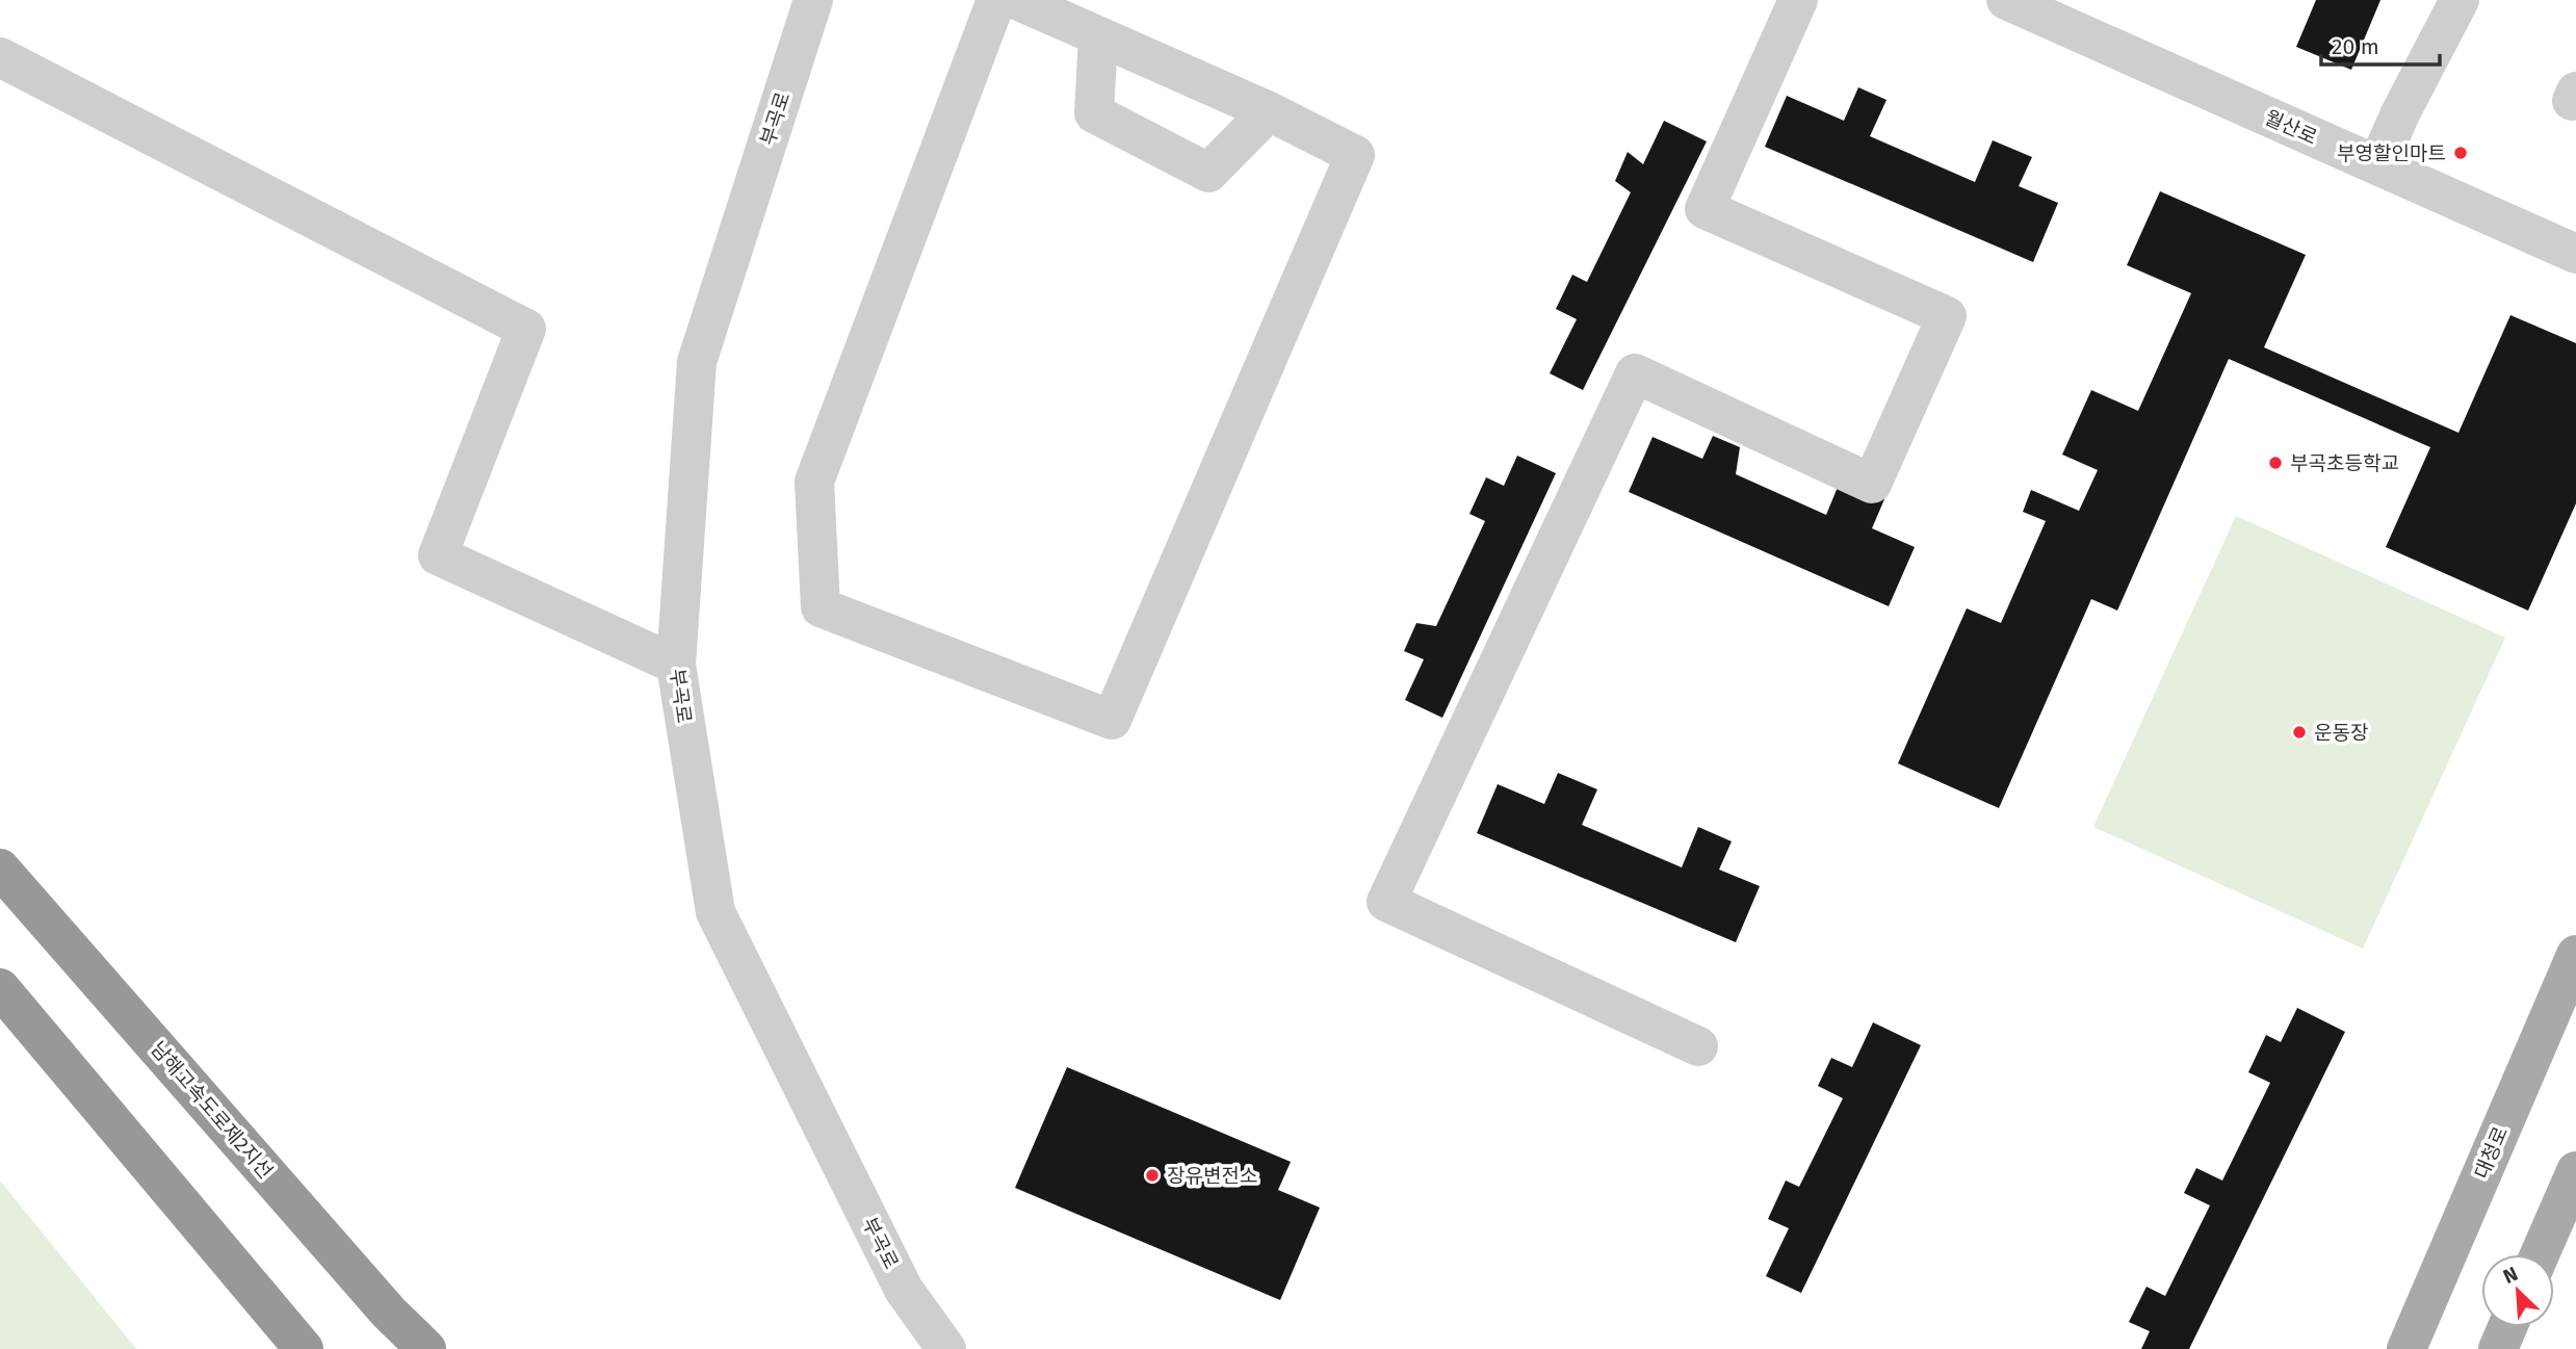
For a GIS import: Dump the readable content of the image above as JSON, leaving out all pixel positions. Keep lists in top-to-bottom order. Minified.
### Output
{"streets":{"highway":["남해고속도로제2지선"],"main road":["대청로"],"street":["부곡로","월산로"]},"places":["부영할인마트","부곡초등학교","운동장","장유변전소"],"scale_bar":"20 m","north":"top left"}
